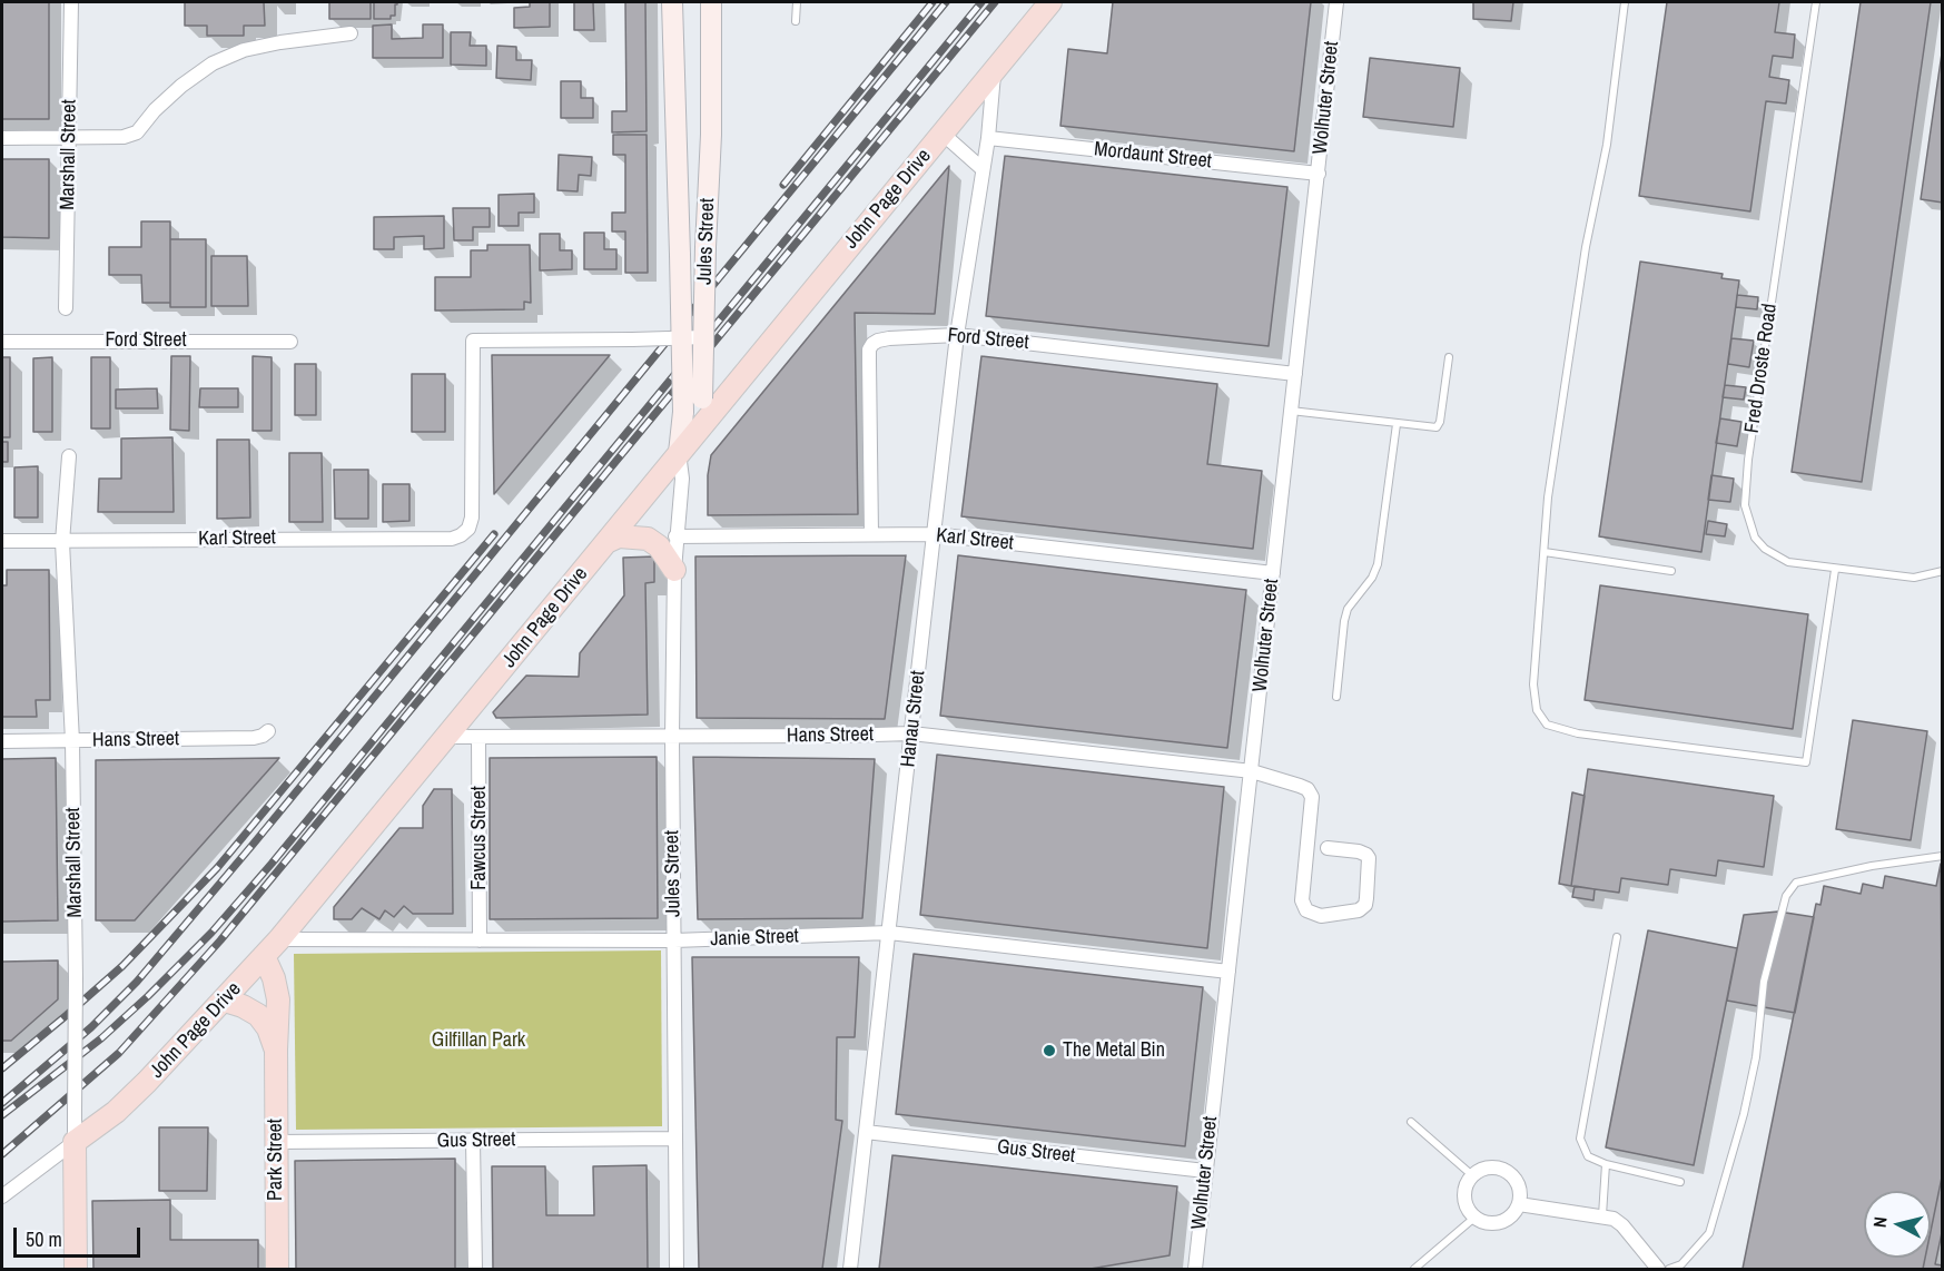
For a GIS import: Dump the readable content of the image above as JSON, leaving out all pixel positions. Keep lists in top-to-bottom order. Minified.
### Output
{"streets":{"main road":["Marshall Street","John Page Drive","Jules Street","Park Street"],"street":["Wolhuter Street","Mordaunt Street","Ford Street","Karl Street","Hanau Street","Hans Street","Fawcus Street","Janie Street","Gus Street"],"lane":["Fred Droste Road"]},"crossings":[["Wolhuter Street","Mordaunt Street"],["Wolhuter Street","Ford Street"],["Wolhuter Street","Karl Street"],["Wolhuter Street","Hans Street"],["Wolhuter Street","Janie Street"],["Wolhuter Street","Gus Street"],["Marshall Street","John Page Drive"],["Marshall Street","Karl Street"],["Marshall Street","Hans Street"],["Mordaunt Street","Hanau Street"],["John Page Drive","Jules Street"],["John Page Drive","Hanau Street"],["John Page Drive","Hans Street"],["John Page Drive","Janie Street"],["John Page Drive","Park Street"],["Jules Street","Karl Street"],["Jules Street","Hans Street"],["Jules Street","Janie Street"],["Jules Street","Gus Street"],["Ford Street","Karl Street"],["Ford Street","Hanau Street"],["Karl Street","Hanau Street"],["Hanau Street","Hans Street"],["Hanau Street","Janie Street"],["Hanau Street","Gus Street"],["Hans Street","Fawcus Street"],["Fawcus Street","Janie Street"],["Gus Street","Park Street"]],"parks":["Gilfillan Park"],"places":["The Metal Bin"],"scale_bar":"50 m","north":"left"}
